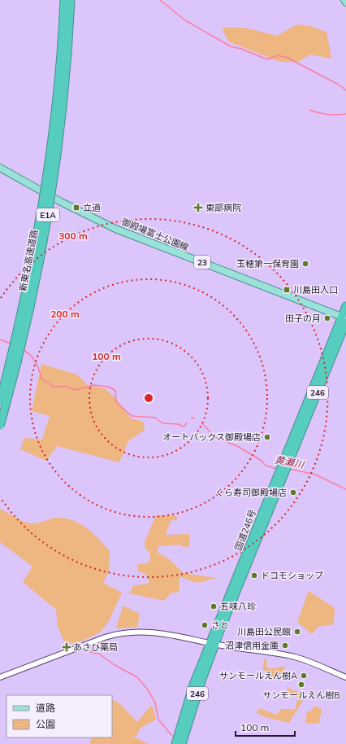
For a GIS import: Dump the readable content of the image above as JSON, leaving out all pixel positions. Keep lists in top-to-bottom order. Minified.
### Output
{"streets":{"highway":["E1A","新東名高速道路","246","国道246号"],"main road":["御殿場富士公園線","23"]},"crossings":[["御殿場富士公園線","国道246号"]],"water":["黄瀬川"],"places":{"transit":["立道","川島田入口"],"health":["東部病院","あさひ薬局"],"other":["玉穂第一保育園","田子の月","オートバックス御殿場店","くら寿司御殿場店","ドコモショップ","五味八珍","さと","川島田公民館","沼津信用金庫","サンモールえん樹A","サンモールえん樹B"]},"legend":["道路","公園"],"scale_bar":"100 m","rings":["300 m","200 m","100 m"]}
